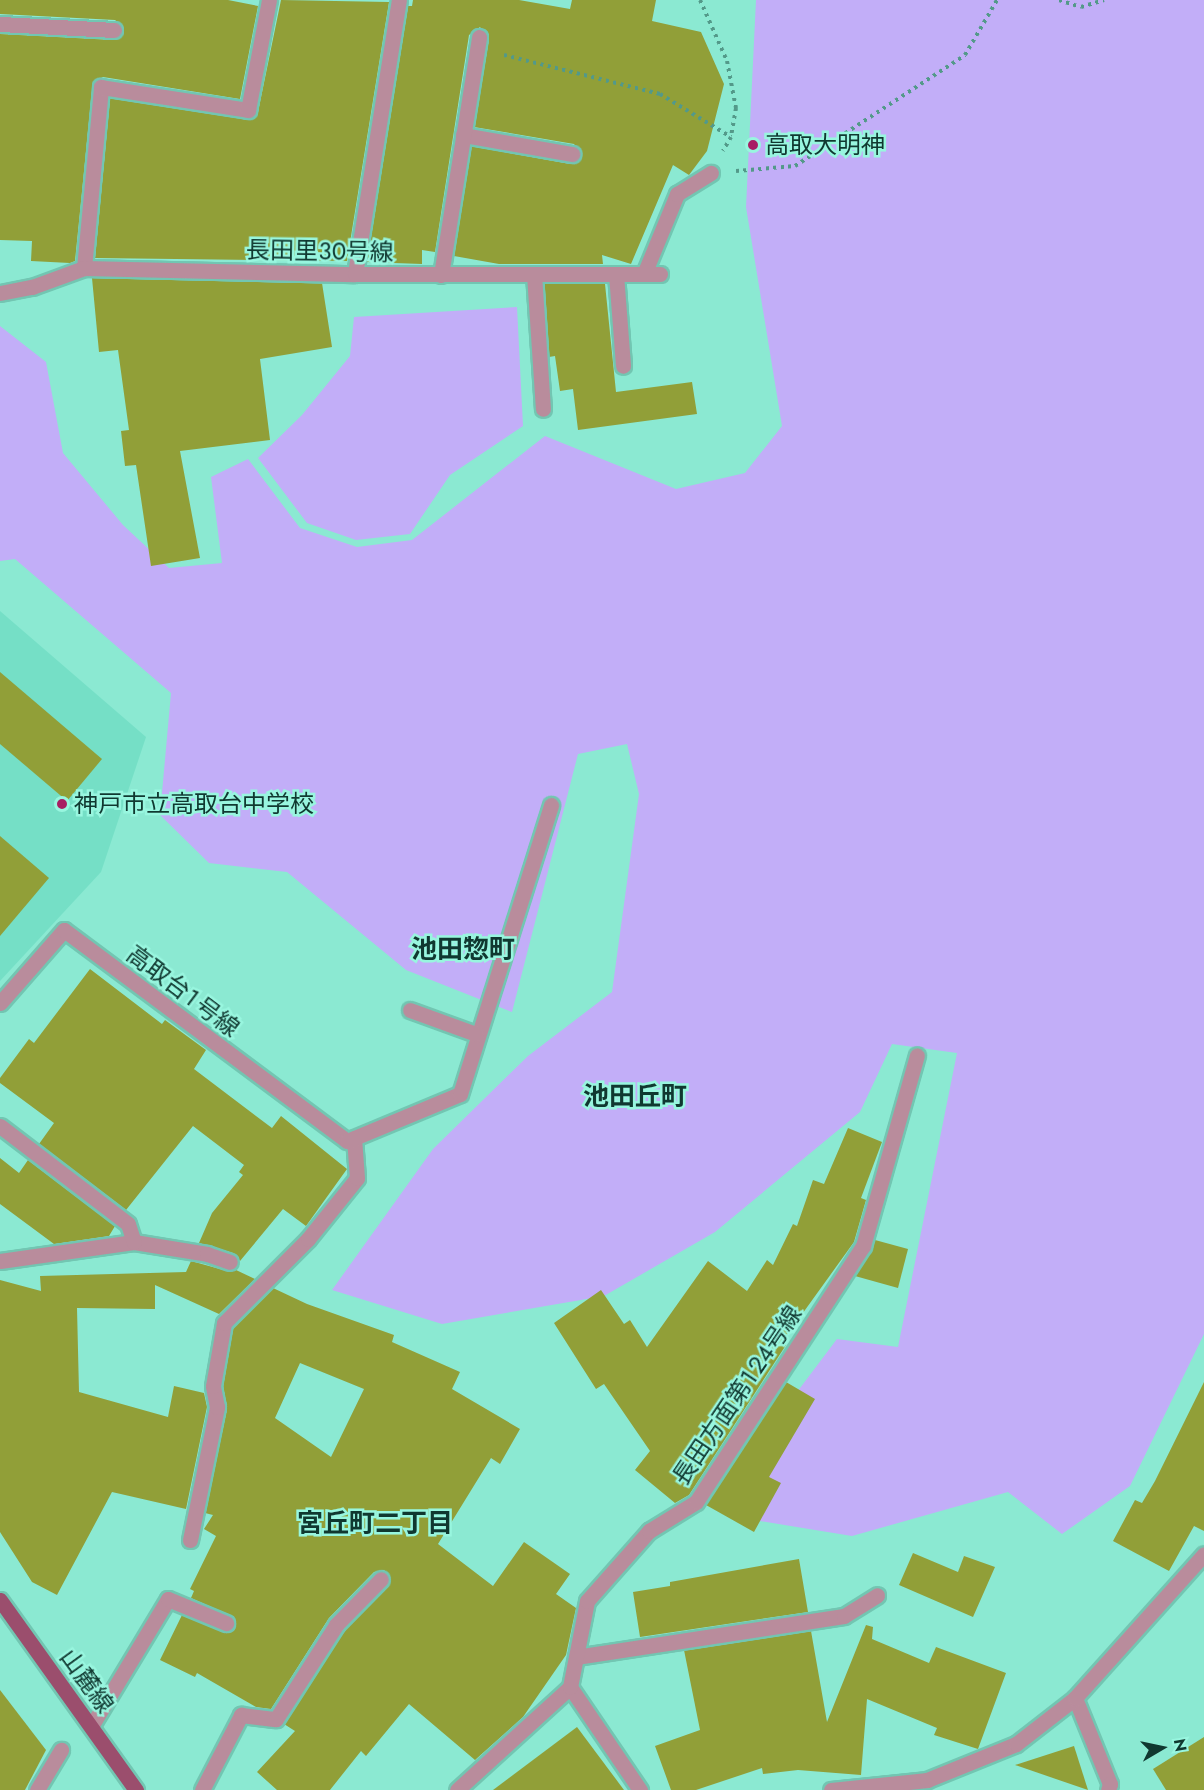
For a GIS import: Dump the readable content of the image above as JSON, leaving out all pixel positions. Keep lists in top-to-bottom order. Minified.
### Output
{"streets":{"main road":["山麓線"],"street":["長田里３０号線","高取台１号線","長田方面第１２４号線"]},"districts":["池田惣町","池田丘町","宮丘町二丁目"],"places":["高取大明神","神戸市立高取台中学校"],"north":"right"}
